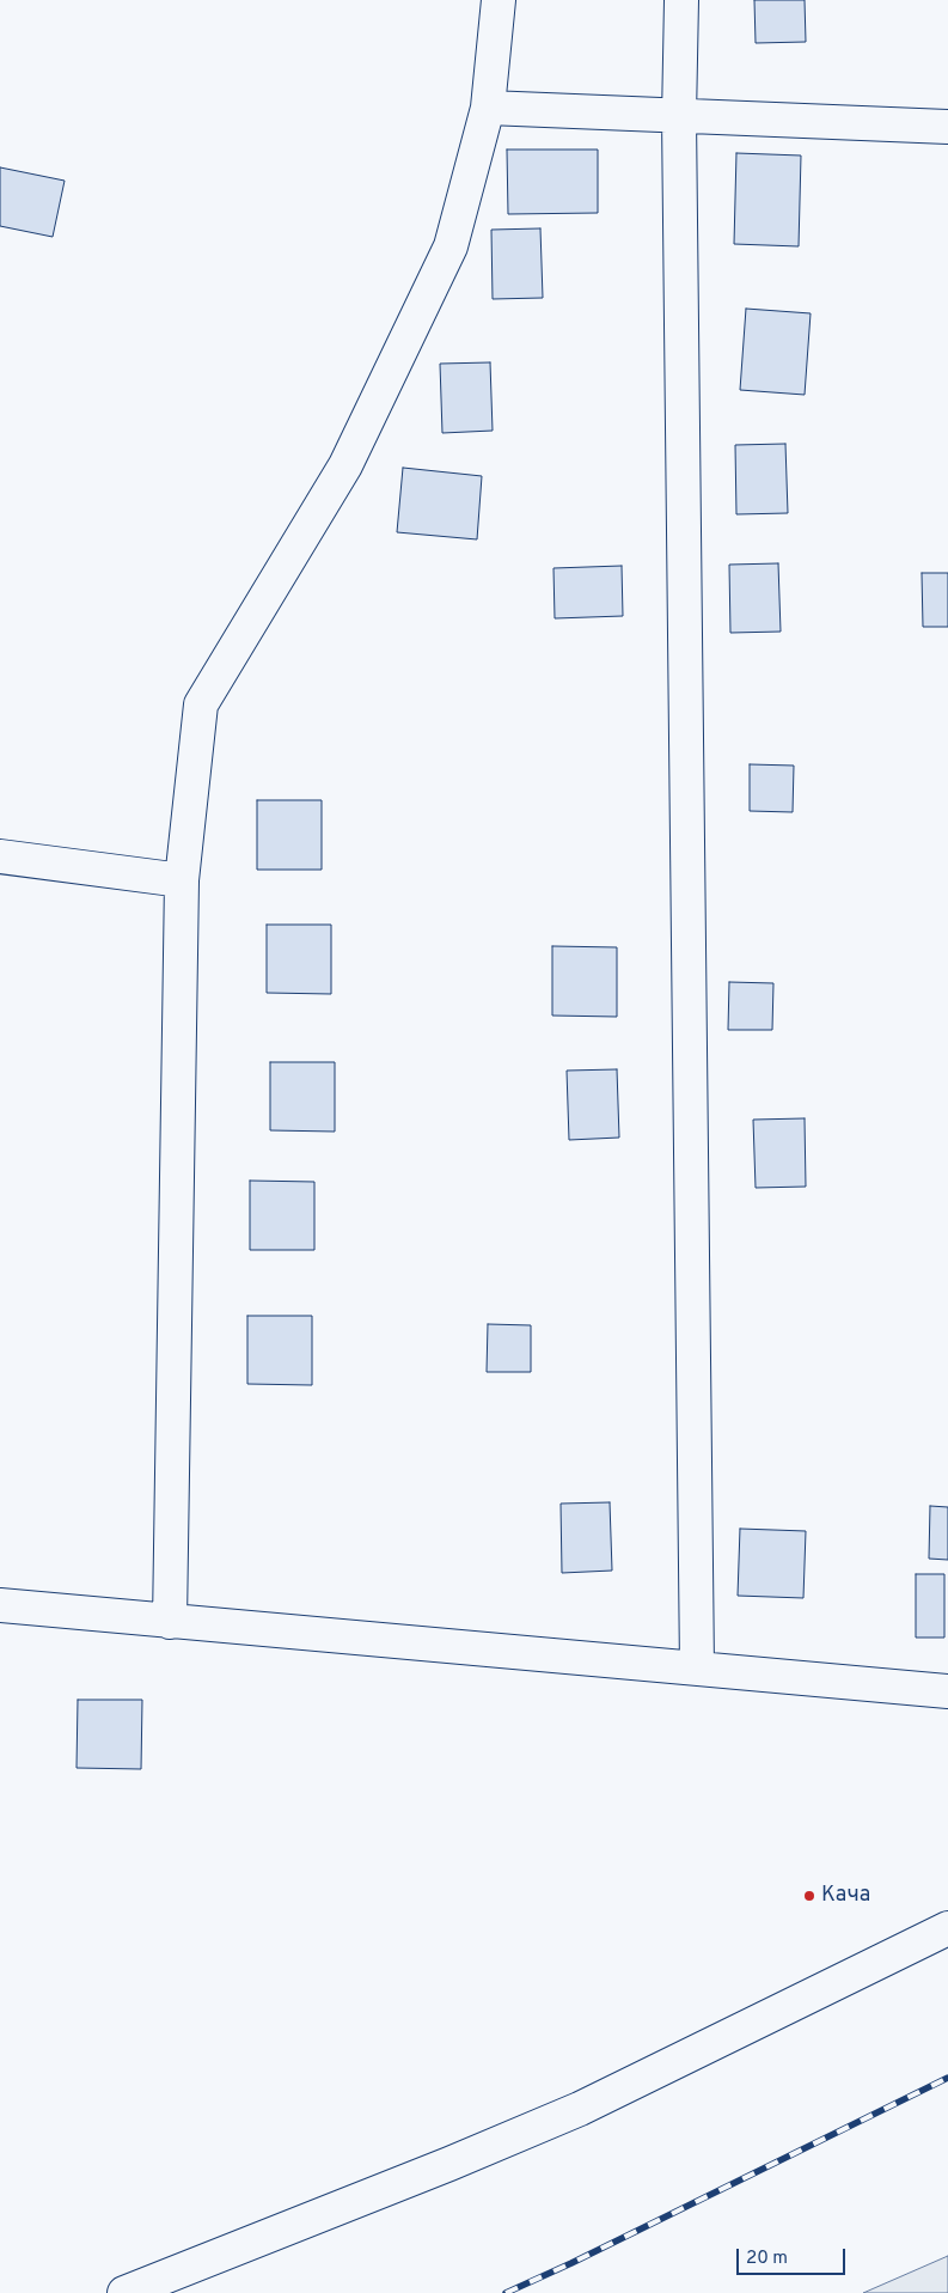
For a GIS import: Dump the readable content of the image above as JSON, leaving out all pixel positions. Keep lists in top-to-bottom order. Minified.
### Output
{"places":["Кача"],"scale_bar":"20 m"}
